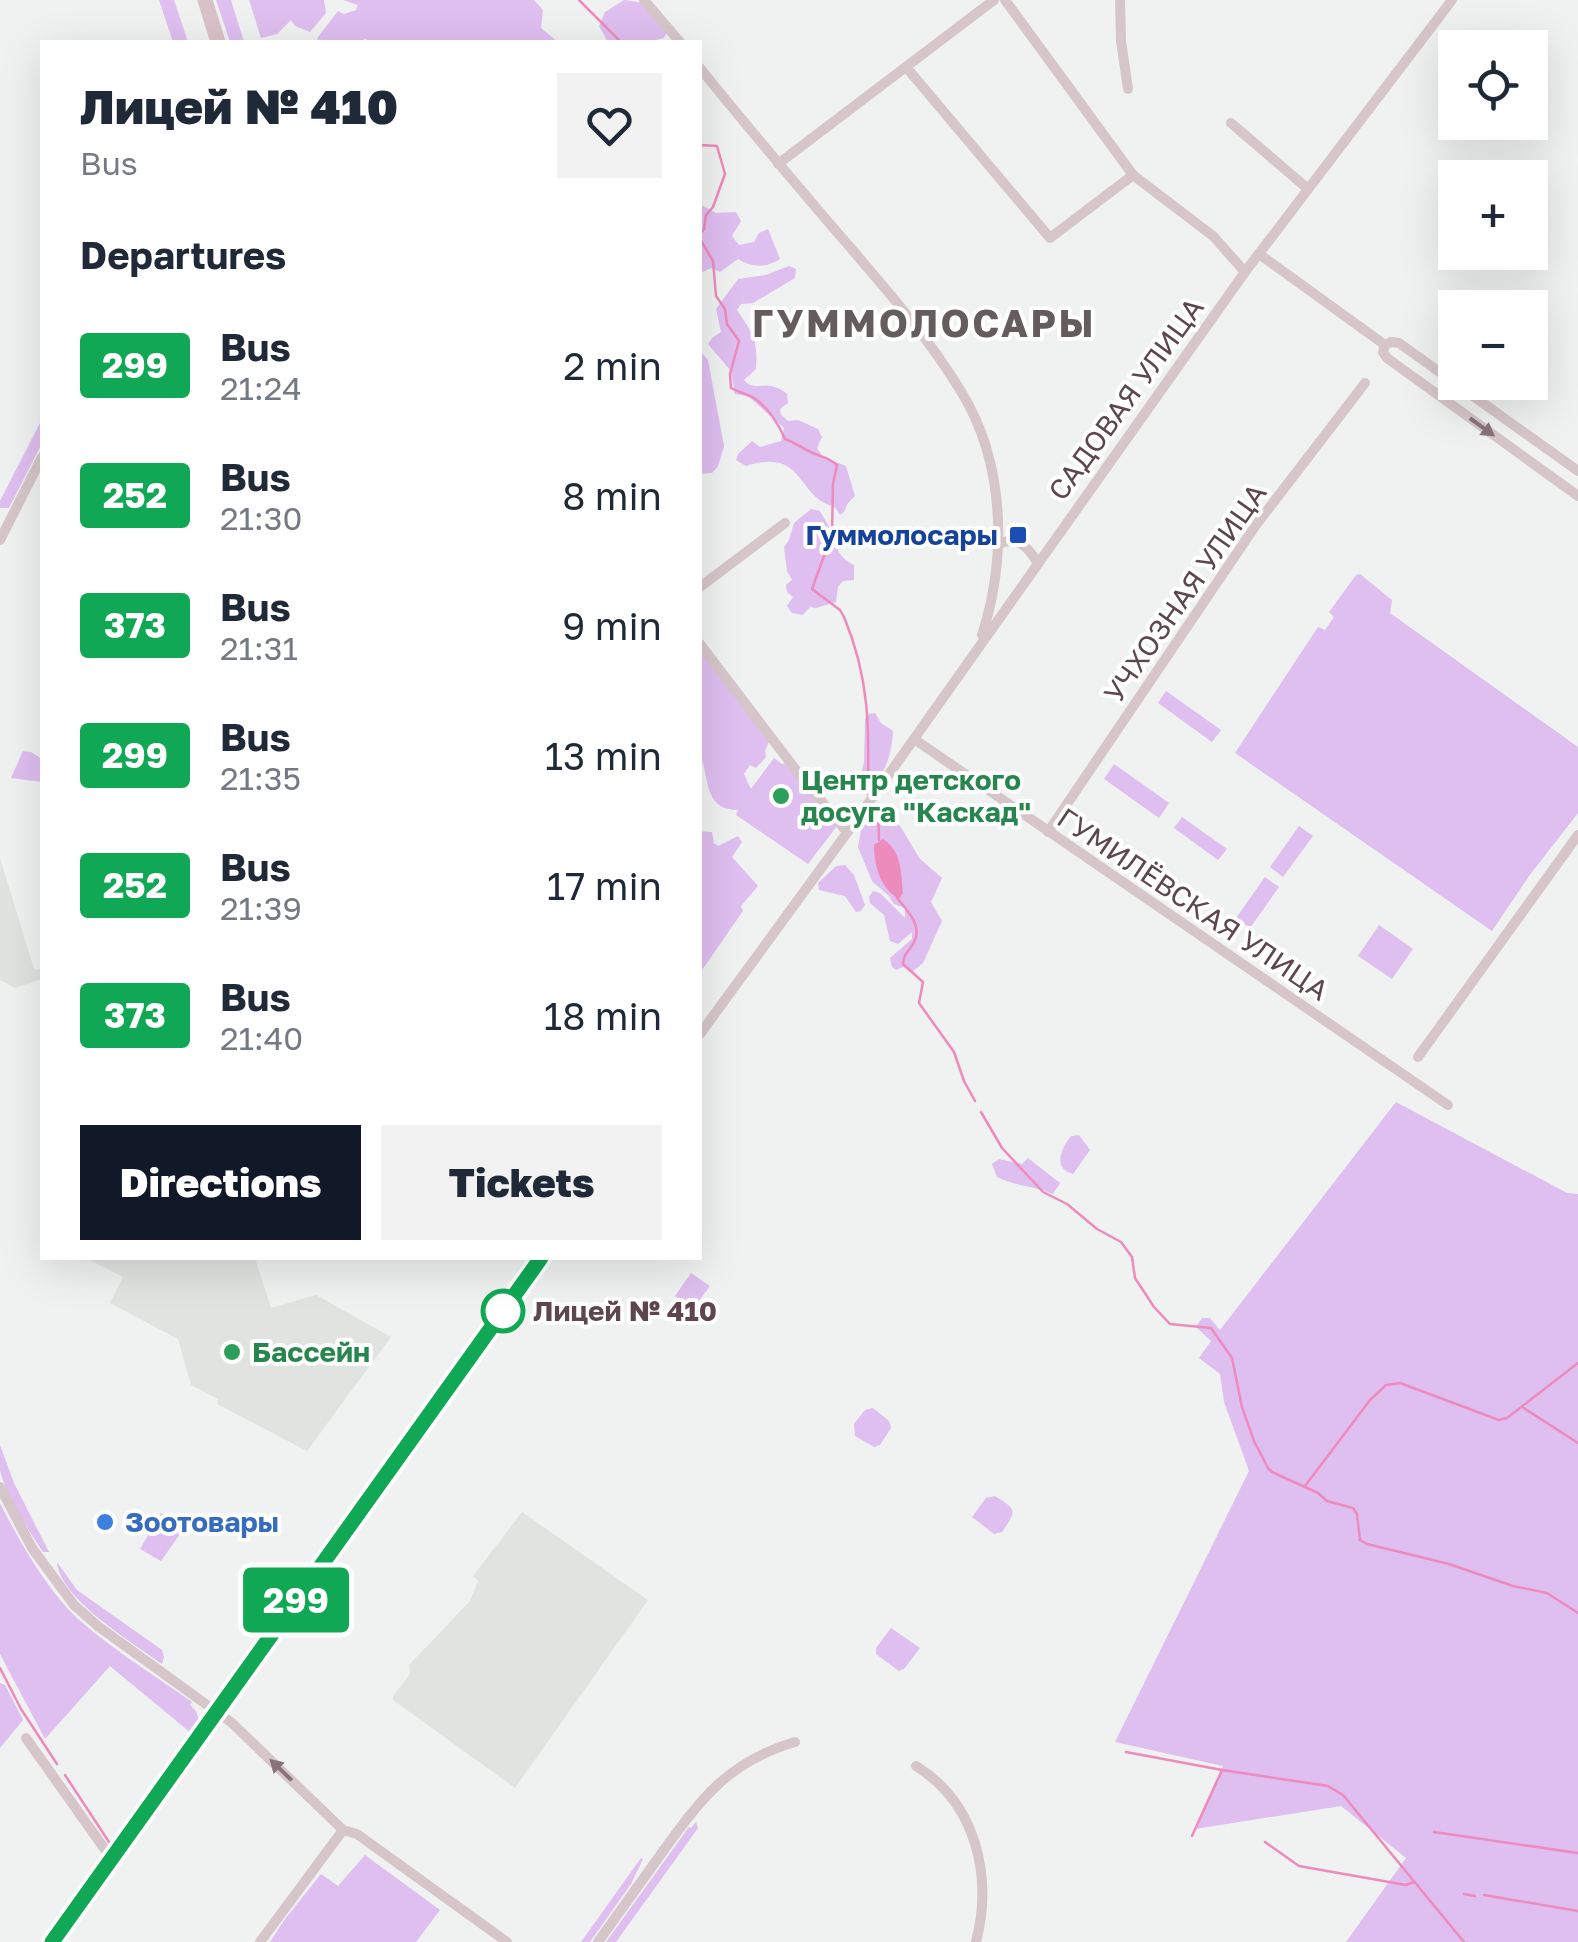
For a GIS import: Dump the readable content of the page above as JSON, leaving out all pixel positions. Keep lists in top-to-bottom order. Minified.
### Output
{"streets":{"street":["САДОВАЯ УЛИЦА","УЧХОЗНАЯ УЛИЦА","ГУМИЛЁВСКАЯ УЛИЦА"]},"crossings":[["САДОВАЯ УЛИЦА","ГУМИЛЁВСКАЯ УЛИЦА"],["УЧХОЗНАЯ УЛИЦА","ГУМИЛЁВСКАЯ УЛИЦА"]],"districts":["ГУММОЛОСАРЫ"],"places":{"transit":["Гуммолосары"],"other":["Центр детского досуга \"Каскад\"","Лицей № 410","Бассейн","Зоотовары"]},"lines":["bus line 299"],"page":{"on_map":"299","map_buttons":["+","−"],"heading":[["Лицей № 410","Bus"],"Departures"],"list":[{"mark":"299","name":"Bus","note":"21:24","value":"2 min"},{"mark":"252","name":"Bus","note":"21:30","value":"8 min"},{"mark":"373","name":"Bus","note":"21:31","value":"9 min"},{"mark":"299","name":"Bus","note":"21:35","value":"13 min"},{"mark":"252","name":"Bus","note":"21:39","value":"17 min"},{"mark":"373","name":"Bus","note":"21:40","value":"18 min"}],"buttons":["Directions","Tickets"]}}
